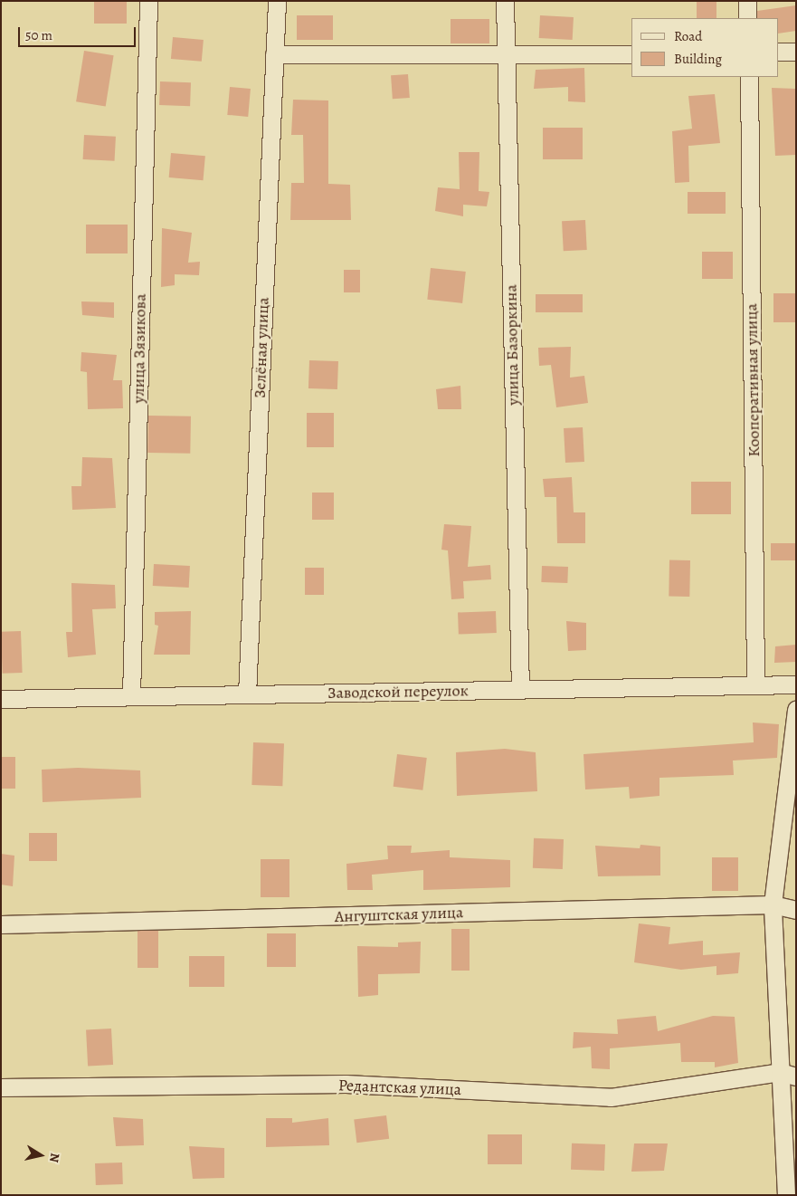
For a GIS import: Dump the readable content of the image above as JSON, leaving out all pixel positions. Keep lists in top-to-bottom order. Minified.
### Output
{"streets":{"street":["улица Базоркина","Зелёная улица","улица Зязикова","Кооперативная улица","Заводской переулок","Ангуштская улица","Редантская улица"]},"crossings":[["улица Базоркина","Заводской переулок"],["Зелёная улица","Заводской переулок"],["улица Зязикова","Заводской переулок"],["Кооперативная улица","Заводской переулок"]],"legend":["Road","Building"],"scale_bar":"50 m","north":"right"}
